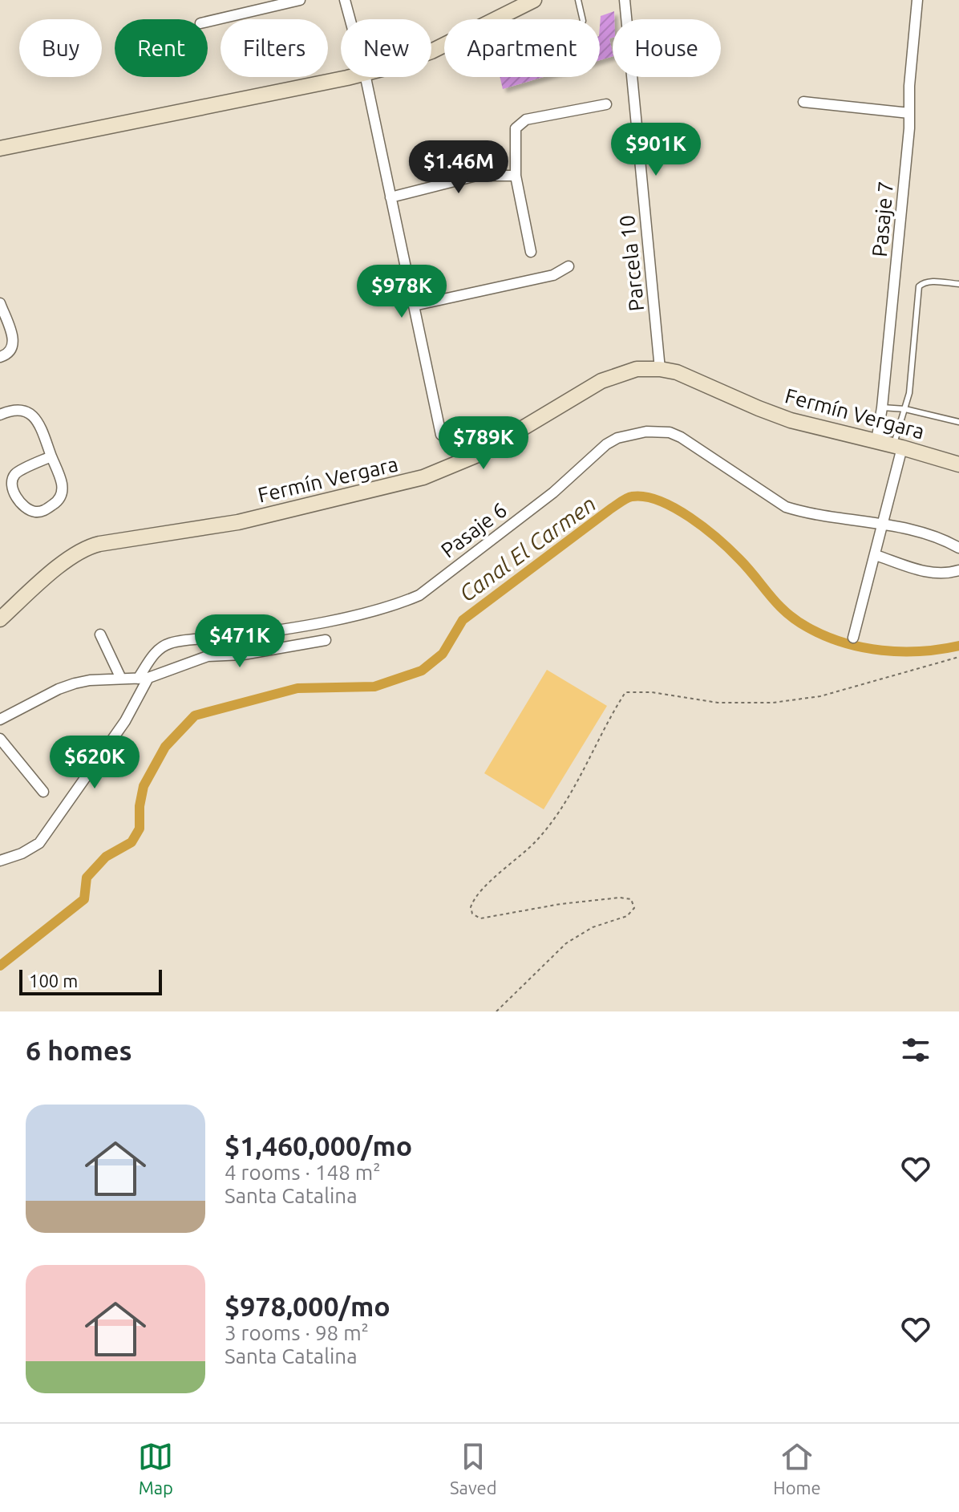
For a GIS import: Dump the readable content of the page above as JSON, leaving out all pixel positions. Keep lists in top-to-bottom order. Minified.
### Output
{"streets":{"street":["Pasaje 7","Parcela 10","Fermín Vergara","Pasaje 6"]},"crossings":[["Pasaje 7","Fermín Vergara"],["Parcela 10","Fermín Vergara"]],"water":["Canal El Carmen"],"scale_bar":"100 m","page":{"chip":["Buy","Rent","Filters","New","Apartment","House"],"price":["$901K","$1.46M","$978K","$789K","$471K","$620K"],"scale":"100 m","heading":"6 homes","list":[{"name":"$1,460,000/mo","note":"4 rooms · 148 m² · Santa Catalina"},{"name":"$978,000/mo","note":"3 rooms · 98 m² · Santa Catalina"}],"tabs":["Map","Saved","Home"]}}
